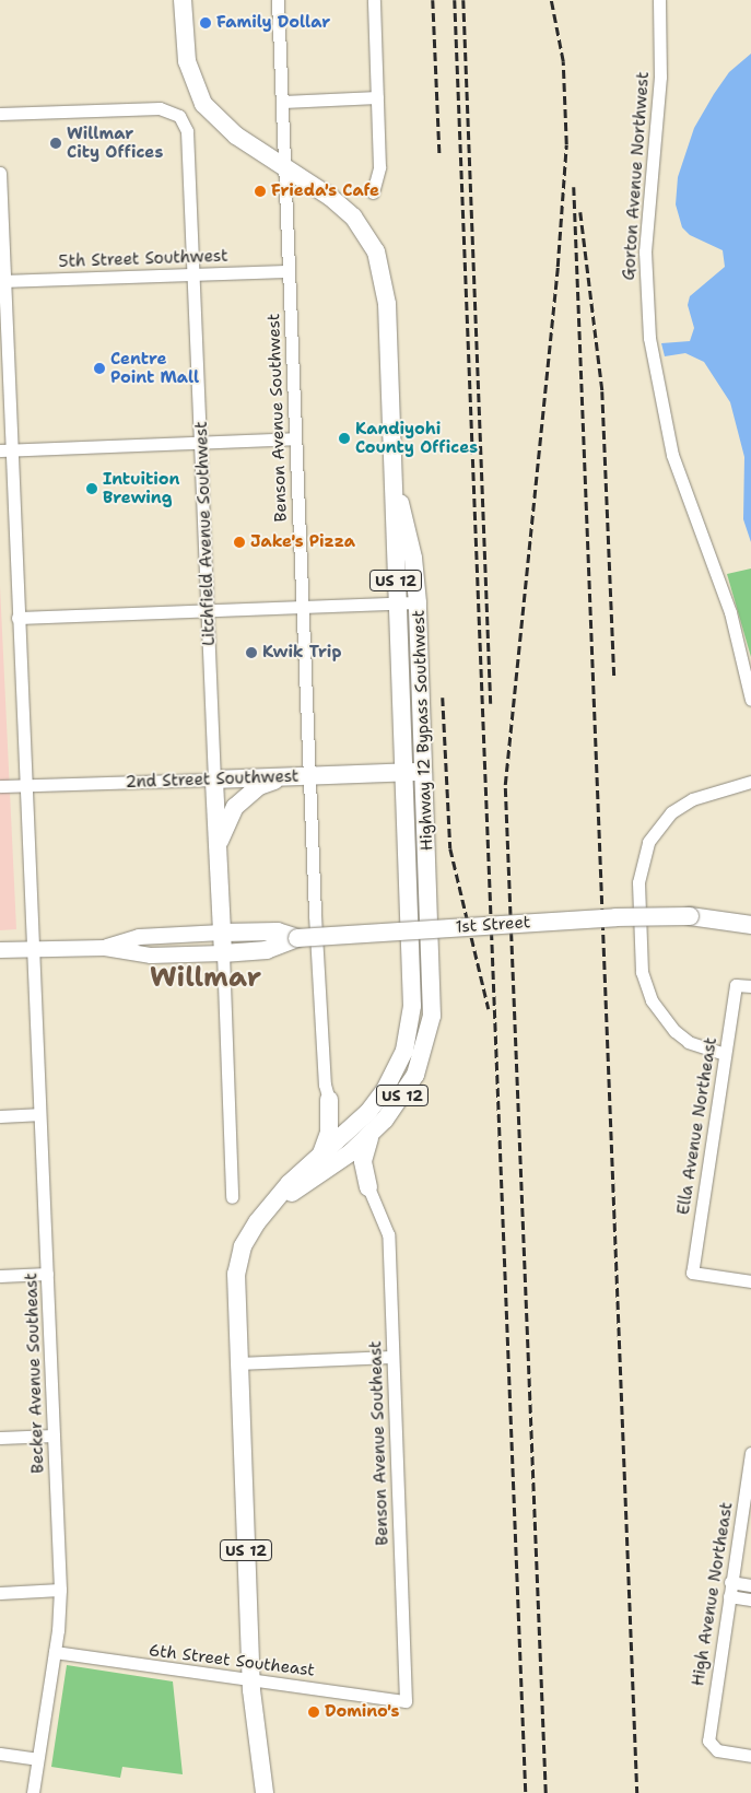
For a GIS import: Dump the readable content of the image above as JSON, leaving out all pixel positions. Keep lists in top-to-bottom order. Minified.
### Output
{"streets":{"highway":["Litchfield Avenue Southwest","US 12","Highway 12 Bypass Southwest","2nd Street Southwest","1st Street"],"street":["Gorton Avenue Northwest","5th Street Southwest","Benson Avenue Southwest","Ella Avenue Northeast","Becker Avenue Southeast","Benson Avenue Southeast","High Avenue Northeast","6th Street Southeast"]},"crossings":[["5th Street Southwest","Benson Avenue Southwest"],["5th Street Southwest","Litchfield Avenue Southwest"],["5th Street Southwest","Becker Avenue Southeast"],["Benson Avenue Southwest","Highway 12 Bypass Southwest"],["Benson Avenue Southwest","2nd Street Southwest"],["Litchfield Avenue Southwest","2nd Street Southwest"],["Litchfield Avenue Southwest","1st Street"],["US 12","Highway 12 Bypass Southwest"],["US 12","6th Street Southeast"],["Highway 12 Bypass Southwest","2nd Street Southwest"],["2nd Street Southwest","Becker Avenue Southeast"],["Becker Avenue Southeast","6th Street Southeast"],["Benson Avenue Southeast","6th Street Southeast"]],"districts":["Willmar"],"places":["Family Dollar","Willmar City Offices","Frieda's Cafe","Centre Point Mall","Kandiyohi County Offices","Intuition Brewing","Jake's Pizza","Kwik Trip","Domino's"]}
